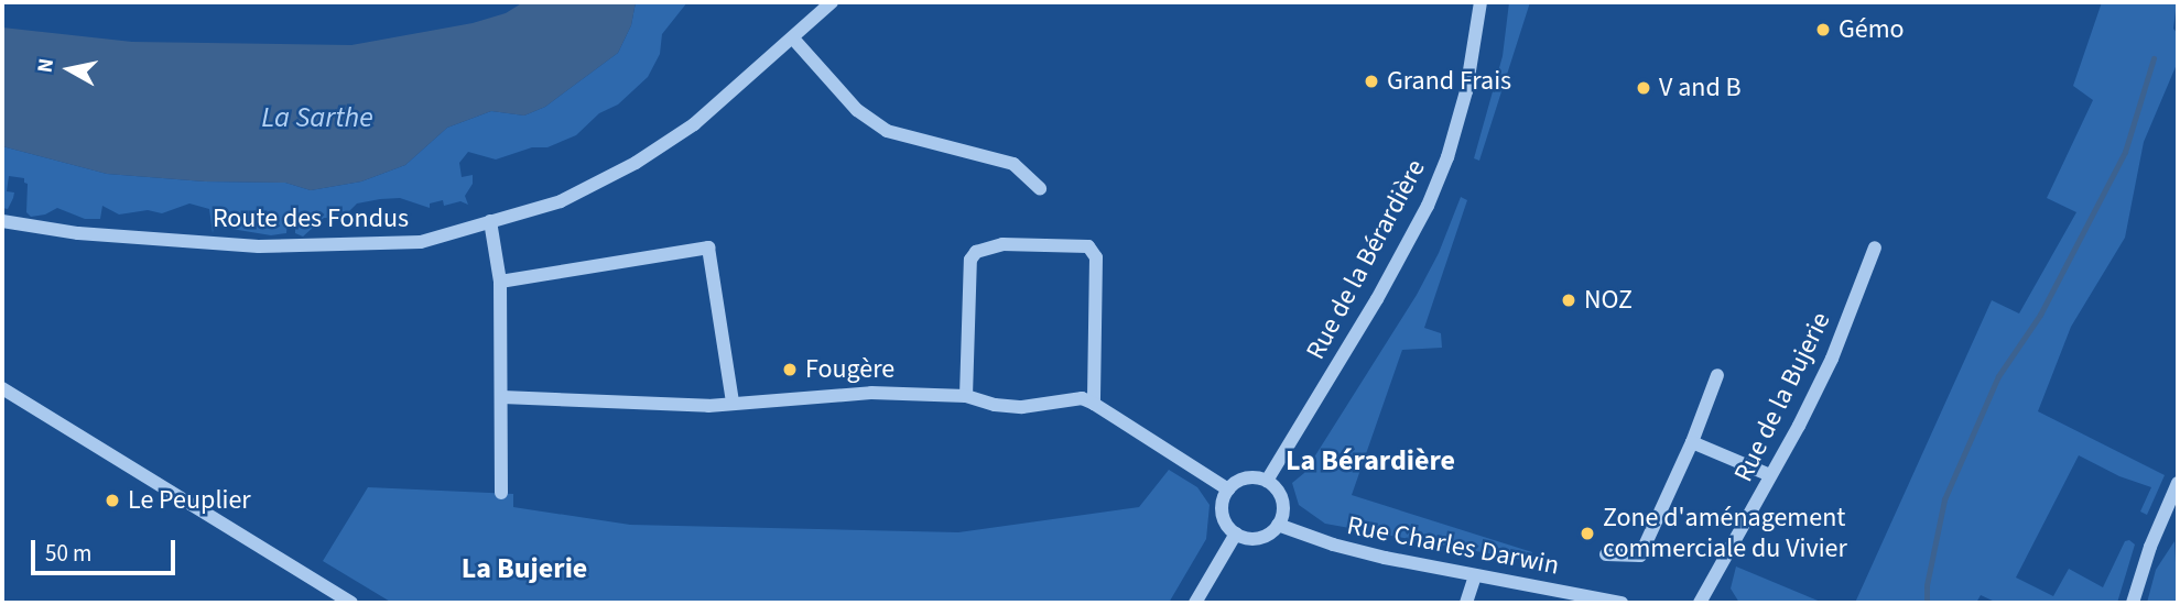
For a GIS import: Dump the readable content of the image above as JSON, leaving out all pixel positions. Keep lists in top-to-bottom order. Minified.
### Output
{"streets":{"street":["Route des Fondus","Rue de la Bérardière","Rue de la Bujerie","Rue Charles Darwin"]},"crossings":[["Rue de la Bérardière","Rue Charles Darwin"]],"districts":["La Bérardière","La Bujerie"],"water":["La Sarthe"],"places":["Gémo","Grand Frais","V and B","NOZ","Fougère","Le Peuplier","Zone d'aménagement commerciale du Vivier"],"scale_bar":"50 m","north":"left"}
